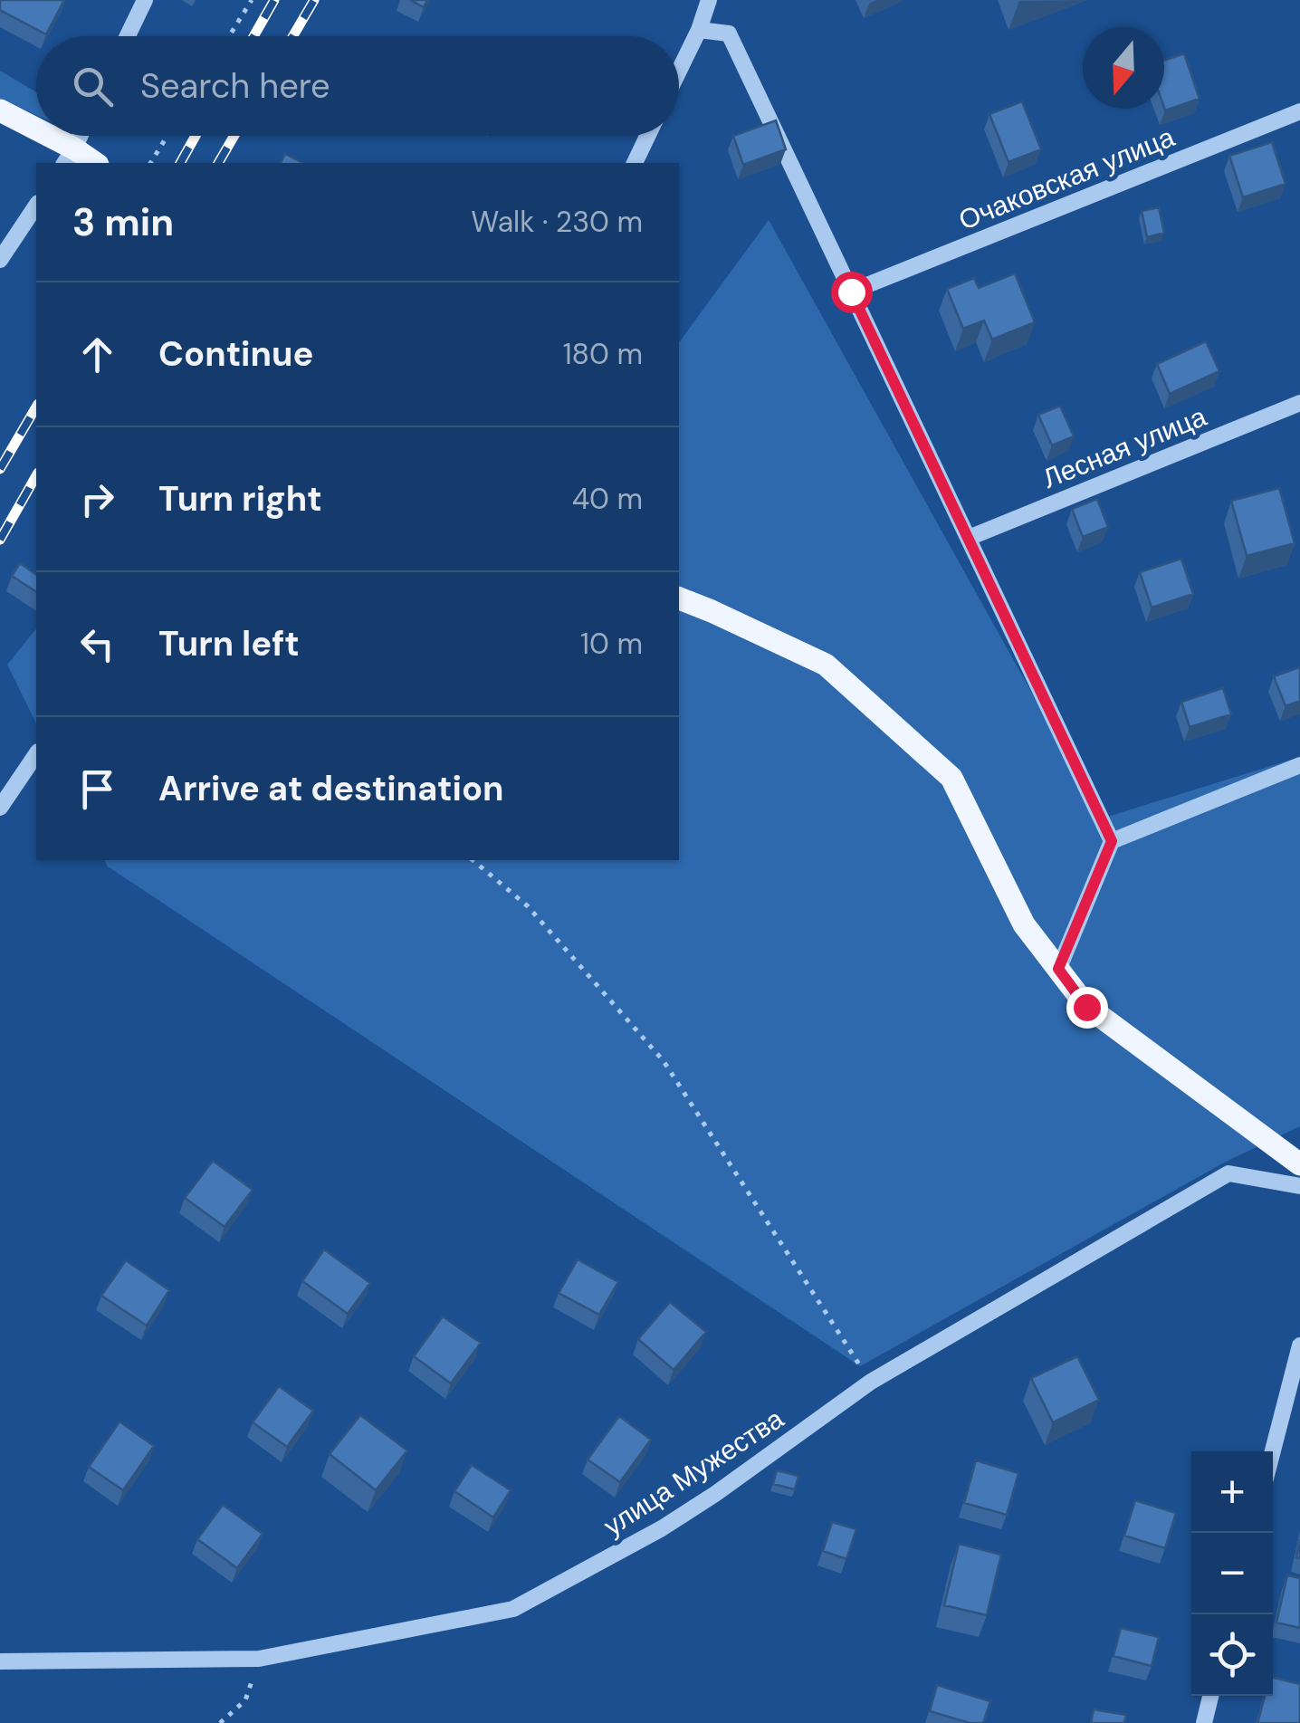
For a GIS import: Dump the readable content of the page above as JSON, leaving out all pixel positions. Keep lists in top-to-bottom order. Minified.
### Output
{"streets":{"street":["Очаковская улица","Лесная улица","улица Мужества"]},"north":"bottom","page":{"search":"Search here","heading":["3 min","Walk · 230 m"],"list":[["Continue","180 m"],["Turn right","40 m"],["Turn left","10 m"],"Arrive at destination"],"map_buttons":["+","−"]}}
